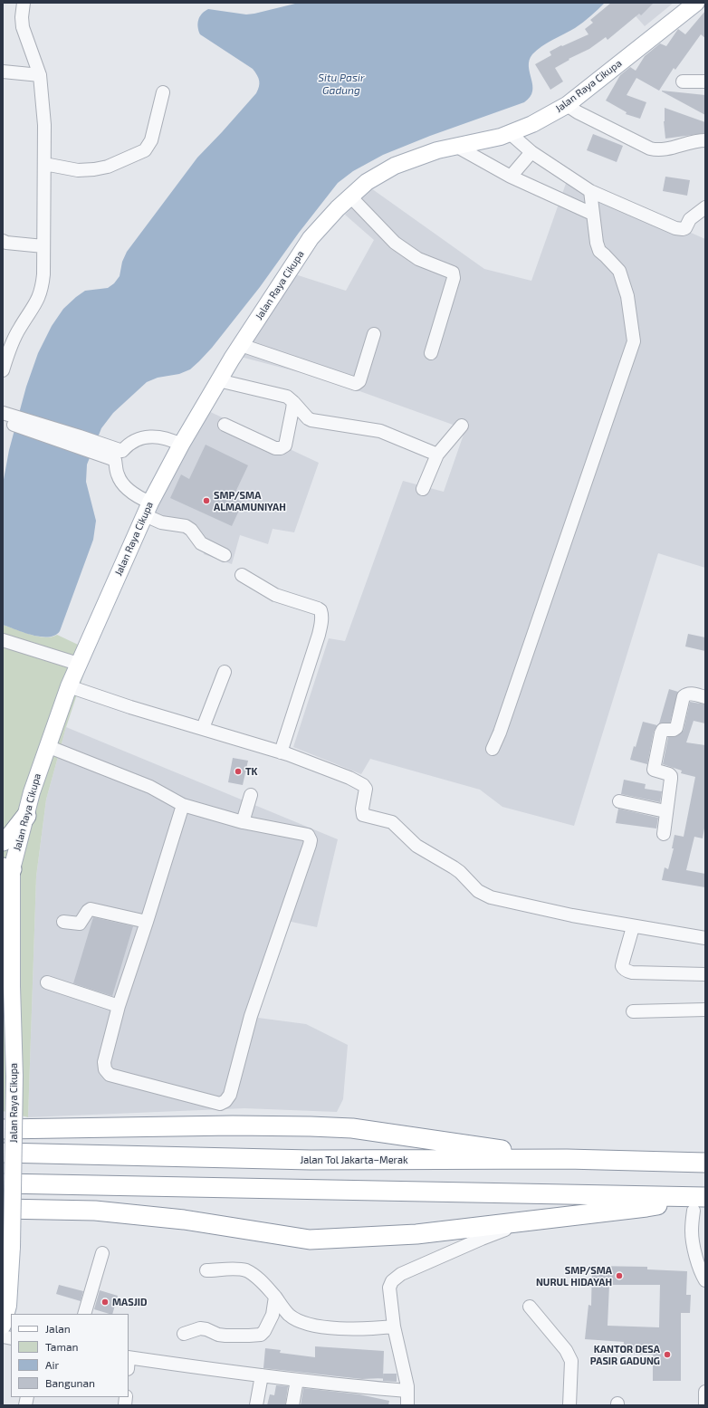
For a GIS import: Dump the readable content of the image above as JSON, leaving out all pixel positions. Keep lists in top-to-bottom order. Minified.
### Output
{"streets":{"highway":["Jalan Tol Jakarta–Merak"],"main road":["Jalan Raya Cikupa"]},"water":["Situ Pasir Gadung"],"places":["SMP/SMA ALMAMUNIYAH","TK","SMP/SMA NURUL HIDAYAH","MASJID","KANTOR DESA PASIR GADUNG"],"legend":["Jalan","Taman","Air","Bangunan"]}
